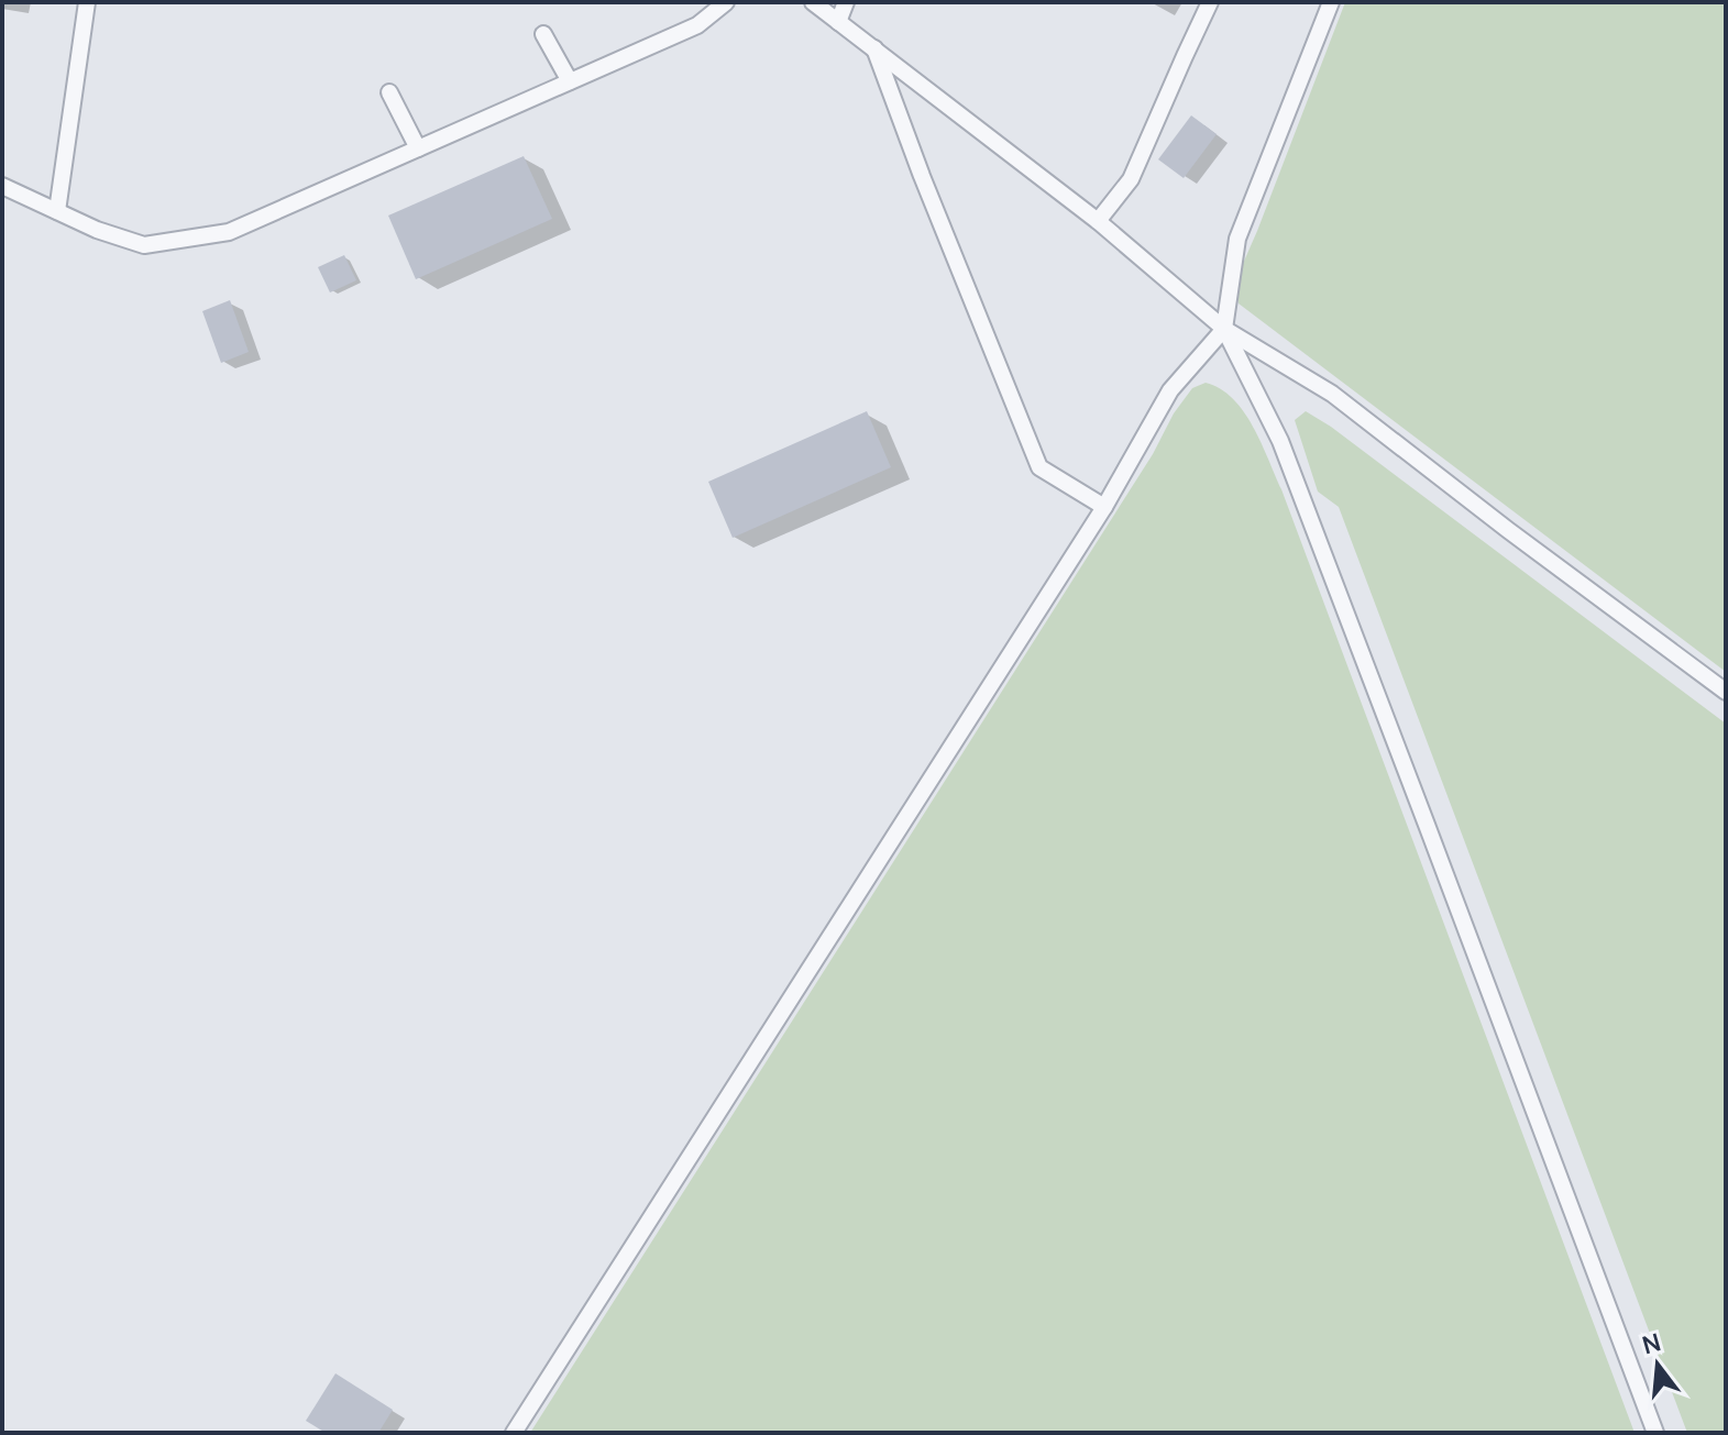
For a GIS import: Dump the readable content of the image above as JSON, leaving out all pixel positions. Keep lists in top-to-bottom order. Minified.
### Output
{"north":"top"}
